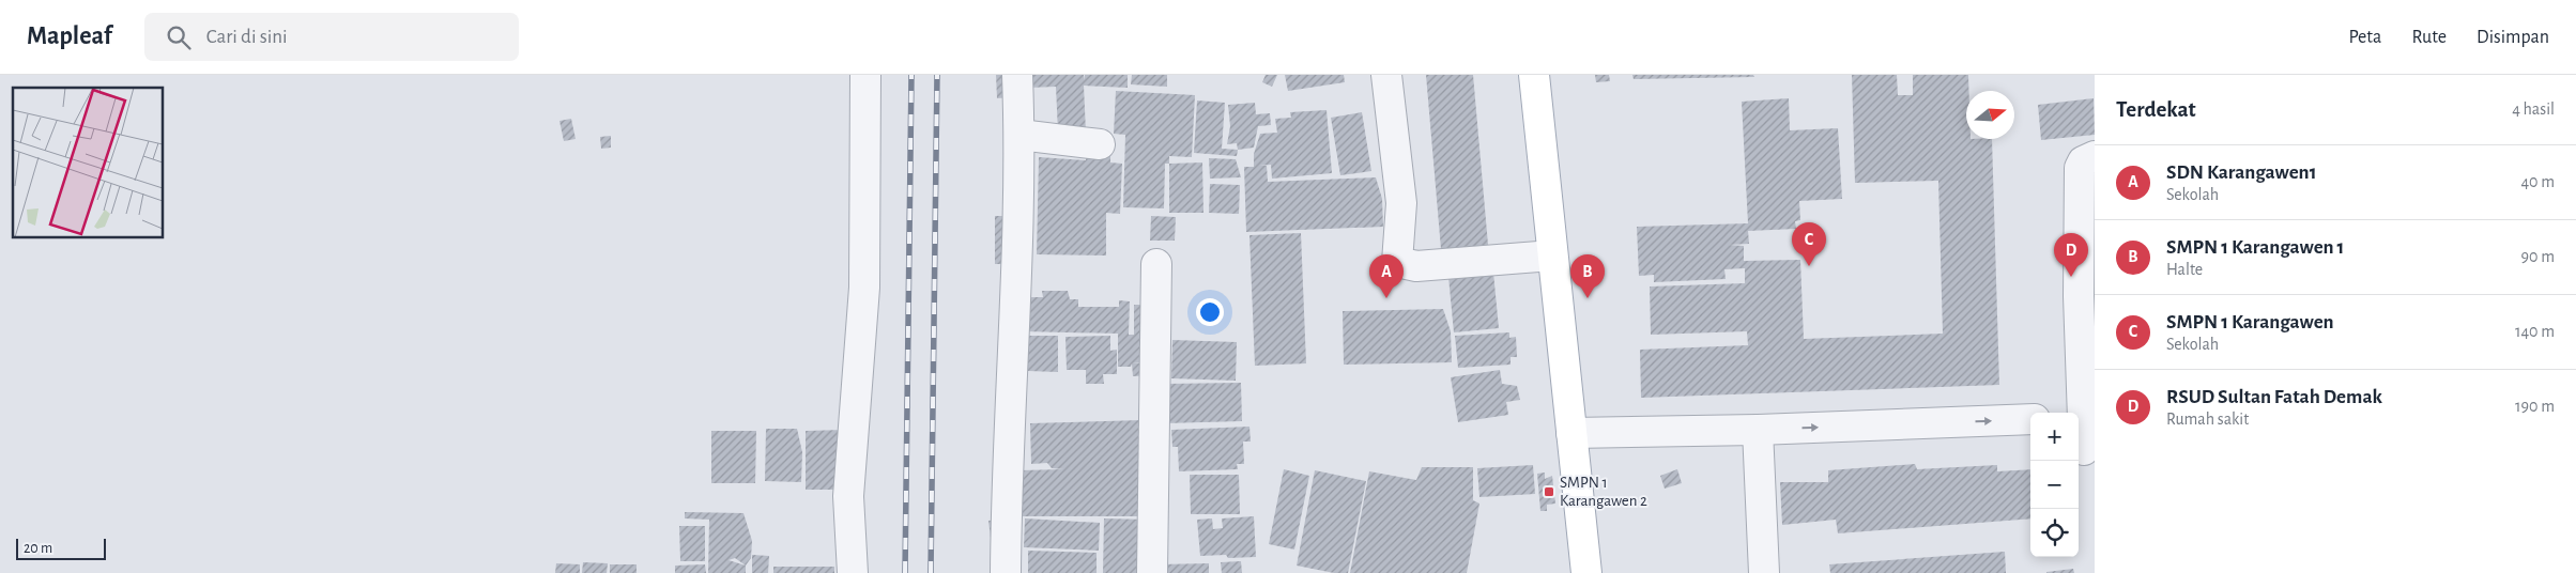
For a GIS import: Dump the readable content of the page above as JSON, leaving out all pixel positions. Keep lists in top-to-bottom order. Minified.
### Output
{"places":{"transit":["SMPN 1 Karangawen 2"]},"scale_bar":"20 m","north":"right","page":{"header":"Mapleaf","search":"Cari di sini","nav":["Peta","Rute","Disimpan"],"heading":["Terdekat","4 hasil"],"list":[{"mark":"A","name":"SDN Karangawen1","note":"Sekolah","value":"40 m"},{"mark":"B","name":"SMPN 1 Karangawen 1","note":"Halte","value":"90 m"},{"mark":"C","name":"SMPN 1 Karangawen","note":"Sekolah","value":"140 m"},{"mark":"D","name":"RSUD Sultan Fatah Demak","note":"Rumah sakit","value":"190 m"}],"pins":["C","D","A","B"],"map_buttons":["+","−"],"scale":"20 m"}}
